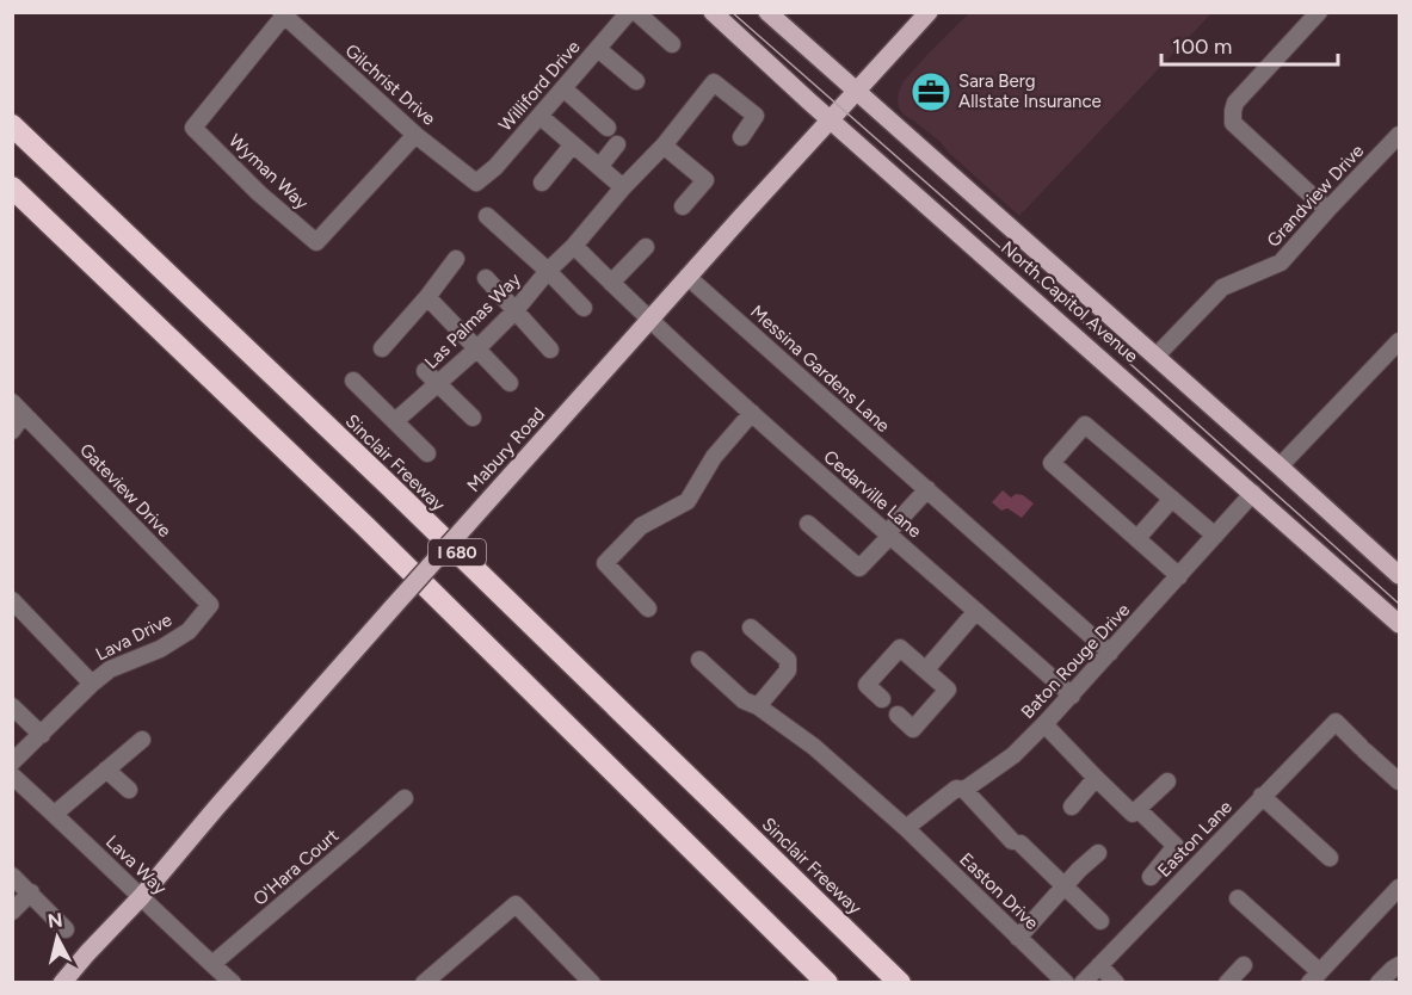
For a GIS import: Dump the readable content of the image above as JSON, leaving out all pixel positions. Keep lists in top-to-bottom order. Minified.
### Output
{"streets":{"highway":["Sinclair Freeway","I 680"],"main road":["North Capitol Avenue","Mabury Road"],"street":["Gilchrist Drive","Williford Drive","Wyman Way","Grandview Drive","Las Palmas Way","Messina Gardens Lane","Gateview Drive","Cedarville Lane","Lava Drive","Baton Rouge Drive","Easton Lane","Lava Way","O'Hara Court","Easton Drive"]},"crossings":[["Gilchrist Drive","Williford Drive"],["Gilchrist Drive","Wyman Way"],["Grandview Drive","North Capitol Avenue"],["North Capitol Avenue","Mabury Road"],["North Capitol Avenue","Baton Rouge Drive"],["Messina Gardens Lane","Mabury Road"],["Messina Gardens Lane","Baton Rouge Drive"],["Mabury Road","Cedarville Lane"],["Mabury Road","Lava Way"],["Gateview Drive","Lava Drive"],["Cedarville Lane","Baton Rouge Drive"],["Baton Rouge Drive","Easton Drive"],["Lava Way","O'Hara Court"]],"places":{"office":["Sara Berg Allstate Insurance"]},"scale_bar":"100 m","north":"top"}
